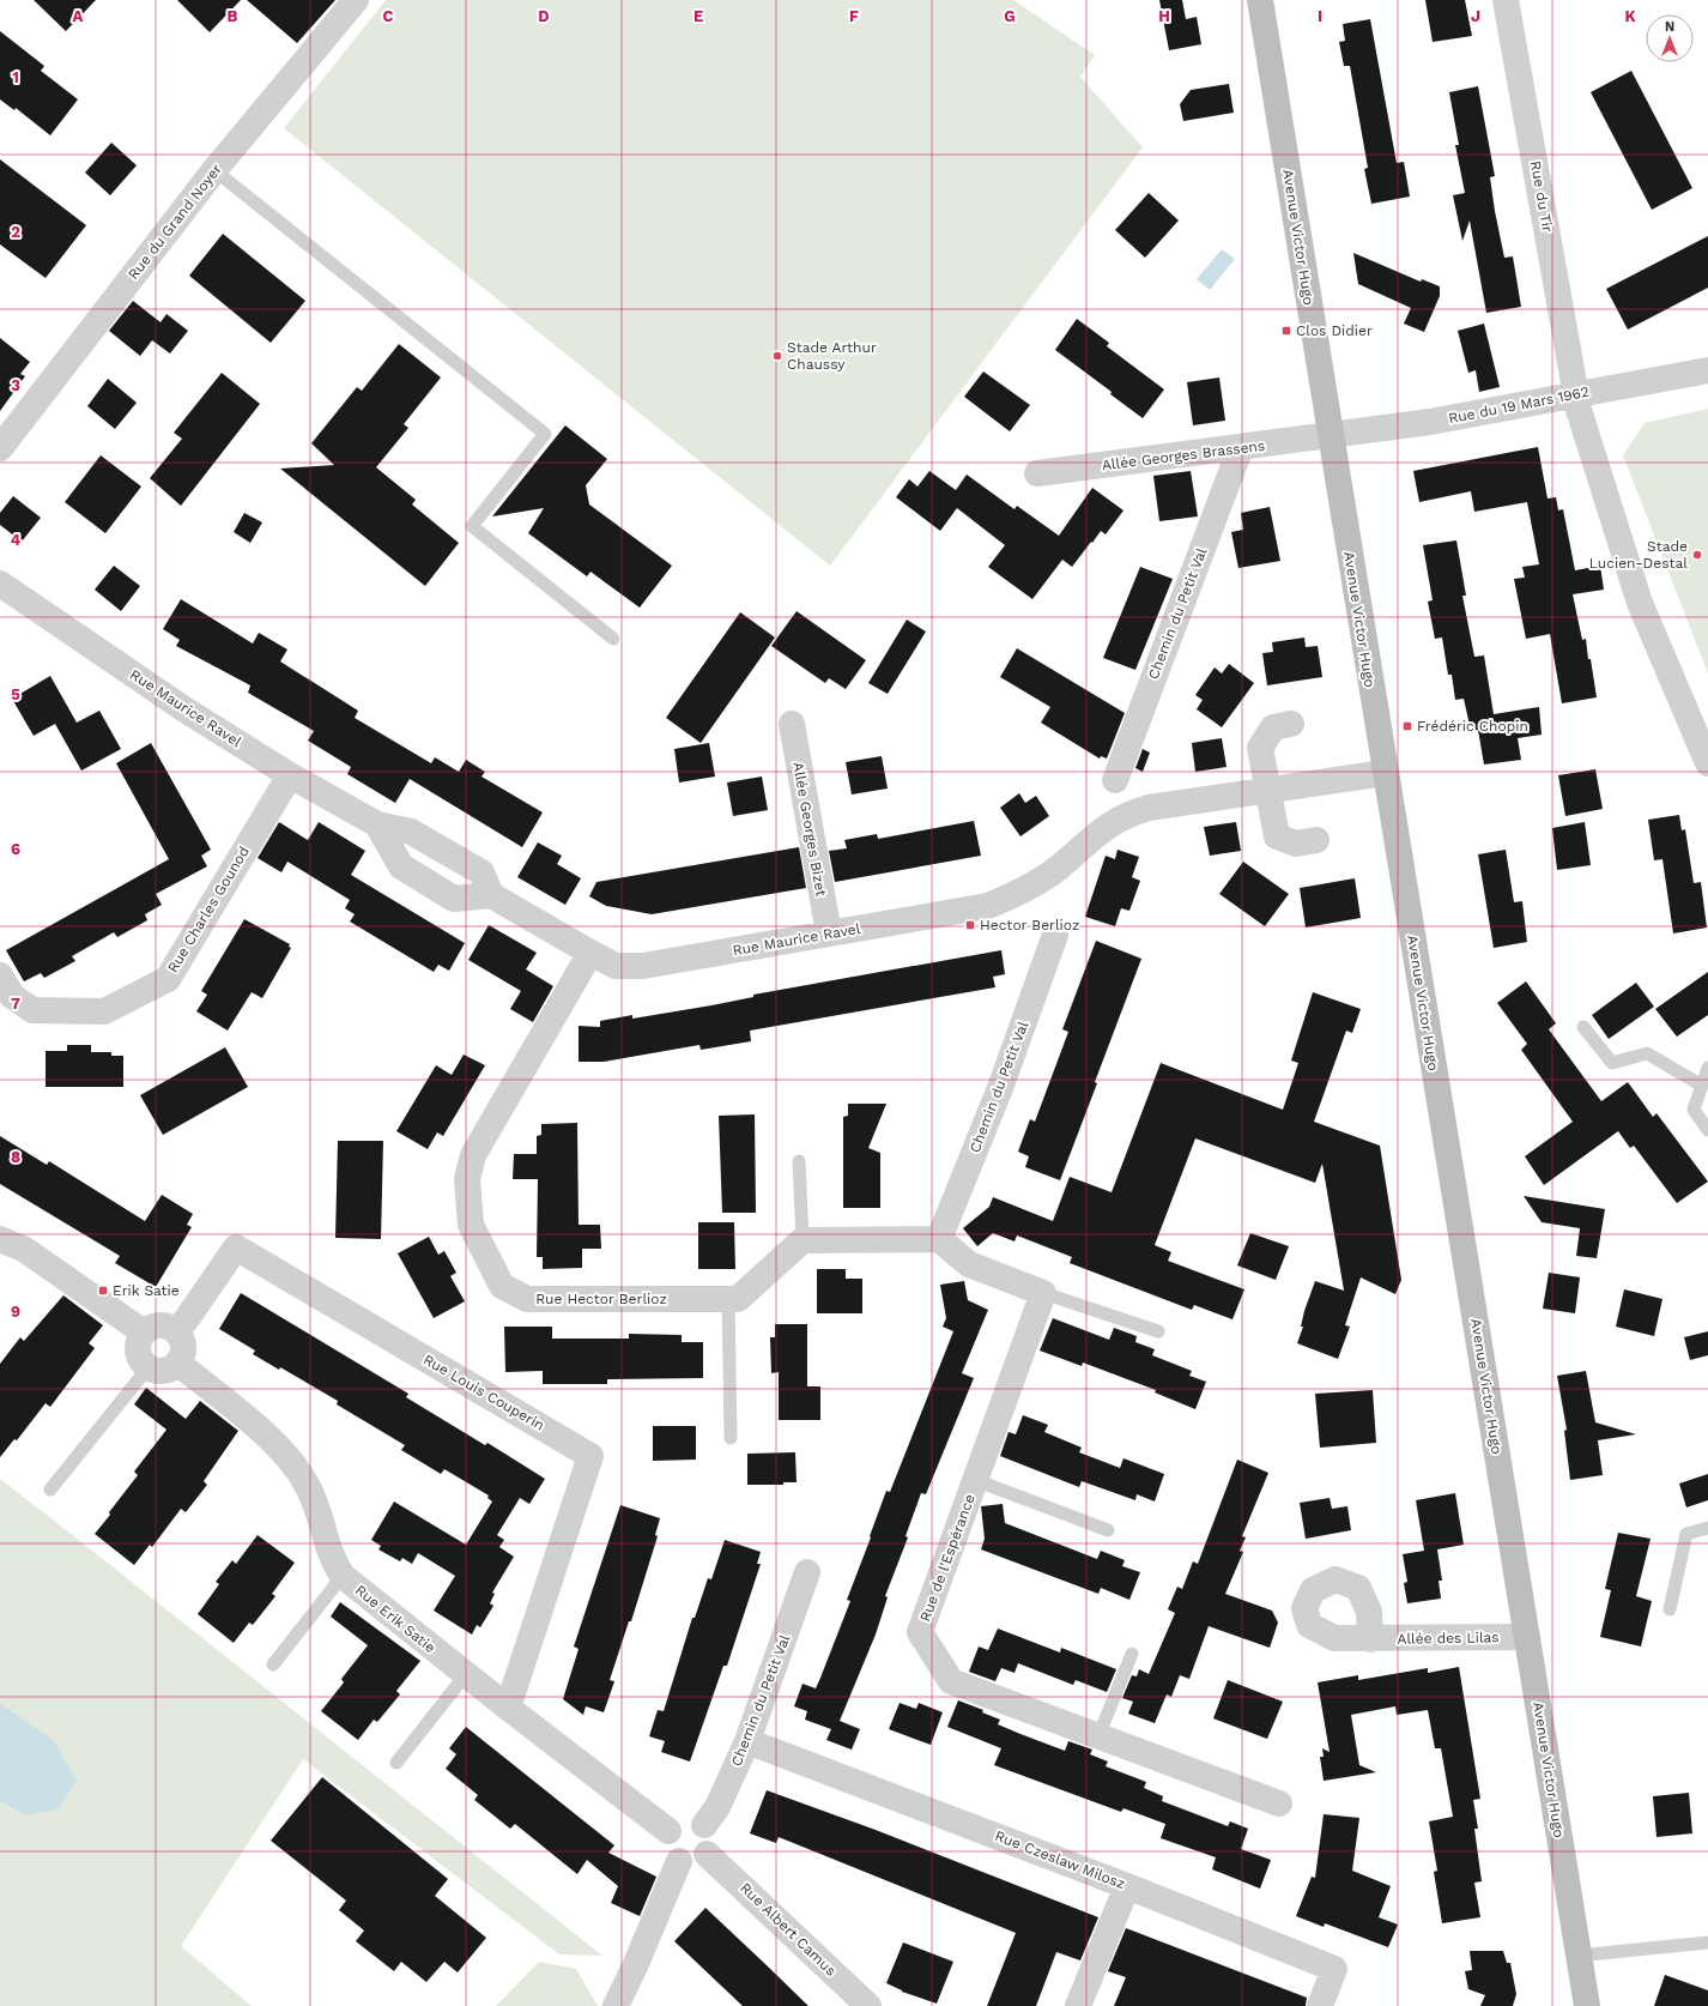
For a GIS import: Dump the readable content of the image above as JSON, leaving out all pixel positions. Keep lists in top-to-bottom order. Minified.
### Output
{"streets":{"main road":["Avenue Victor Hugo"],"street":["Rue du Tir","Rue du Grand Noyer","Rue du 19 Mars 1962","Allée Georges Brassens","Chemin du Petit Val","Rue Maurice Ravel","Allée Georges Bizet","Rue Charles Gounod","Rue Hector Berlioz","Rue Louis Couperin","Rue de l'Espérance","Rue Erik Satie","Allée des Lilas","Rue Czeslaw Milosz","Rue Albert Camus"]},"crossings":[["Rue du Tir","Rue du 19 Mars 1962"],["Avenue Victor Hugo","Rue du 19 Mars 1962"],["Avenue Victor Hugo","Allée Georges Brassens"],["Avenue Victor Hugo","Rue Maurice Ravel"],["Avenue Victor Hugo","Allée des Lilas"],["Rue du 19 Mars 1962","Allée Georges Brassens"],["Allée Georges Brassens","Chemin du Petit Val"],["Chemin du Petit Val","Rue Erik Satie"],["Chemin du Petit Val","Rue Czeslaw Milosz"],["Chemin du Petit Val","Rue Albert Camus"],["Rue Maurice Ravel","Allée Georges Bizet"],["Rue Maurice Ravel","Rue Charles Gounod"],["Rue Maurice Ravel","Rue Hector Berlioz"],["Rue Louis Couperin","Rue Erik Satie"],["Rue Erik Satie","Rue Albert Camus"]],"places":{"transit":["Clos Didier","Frédéric Chopin","Hector Berlioz","Erik Satie"],"other":["Stade Arthur Chaussy","Stade Lucien-Destal"]},"north":"top","grid":{"columns":["A","B","C","D","E","F","G","H","I","J","K"],"rows":["1","2","3","4","5","6","7","8","9"]}}
